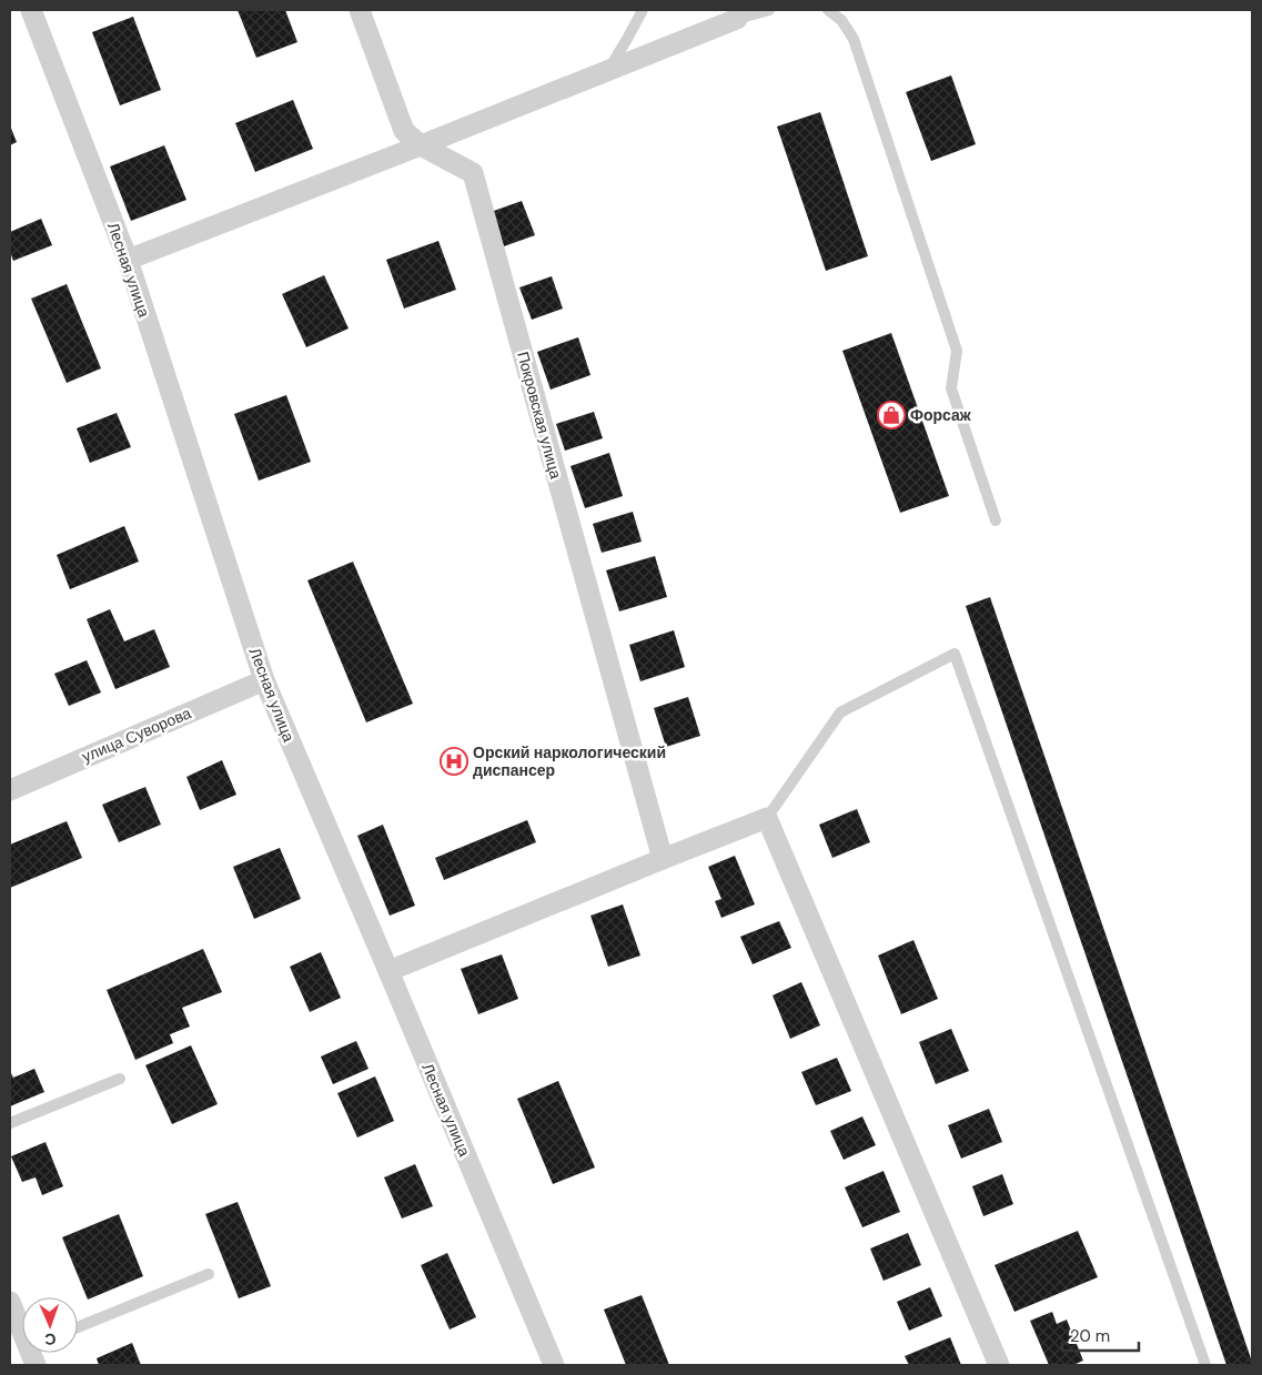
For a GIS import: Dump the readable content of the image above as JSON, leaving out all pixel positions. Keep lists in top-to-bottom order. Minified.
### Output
{"streets":{"street":["Лесная улица","Покровская улица","улица Суворова"]},"crossings":[["Лесная улица","улица Суворова"]],"places":{"shop":["Форсаж"],"hospital":["Орский наркологический диспансер"]},"scale_bar":"20 m","north":"bottom"}
